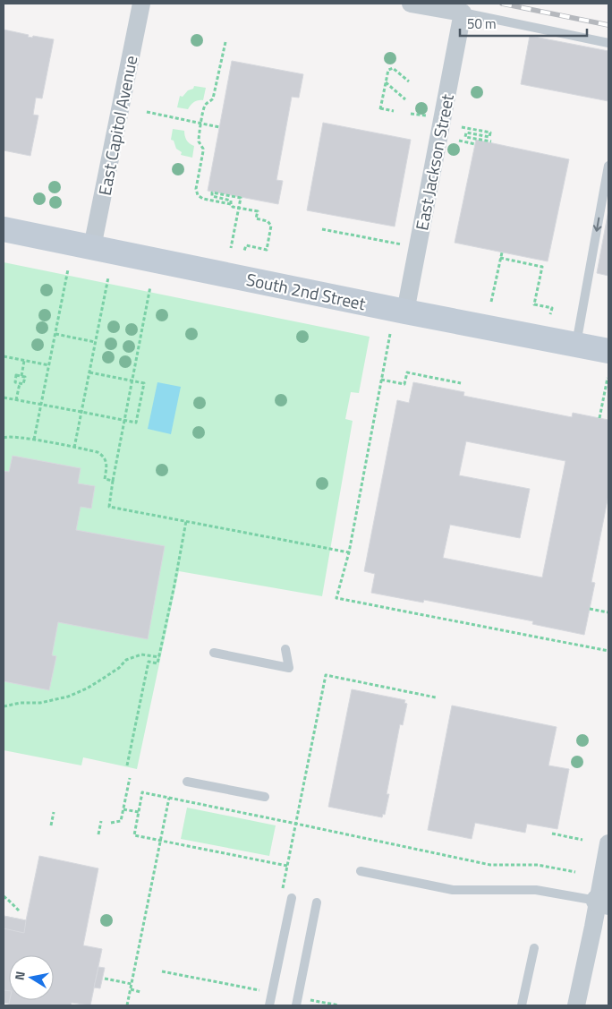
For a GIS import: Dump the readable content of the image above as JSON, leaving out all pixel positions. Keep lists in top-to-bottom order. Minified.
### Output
{"streets":{"main road":["South 2nd Street"],"street":["East Capitol Avenue","East Jackson Street"]},"crossings":[["East Capitol Avenue","South 2nd Street"],["East Jackson Street","South 2nd Street"]],"scale_bar":"50 m","north":"left"}
